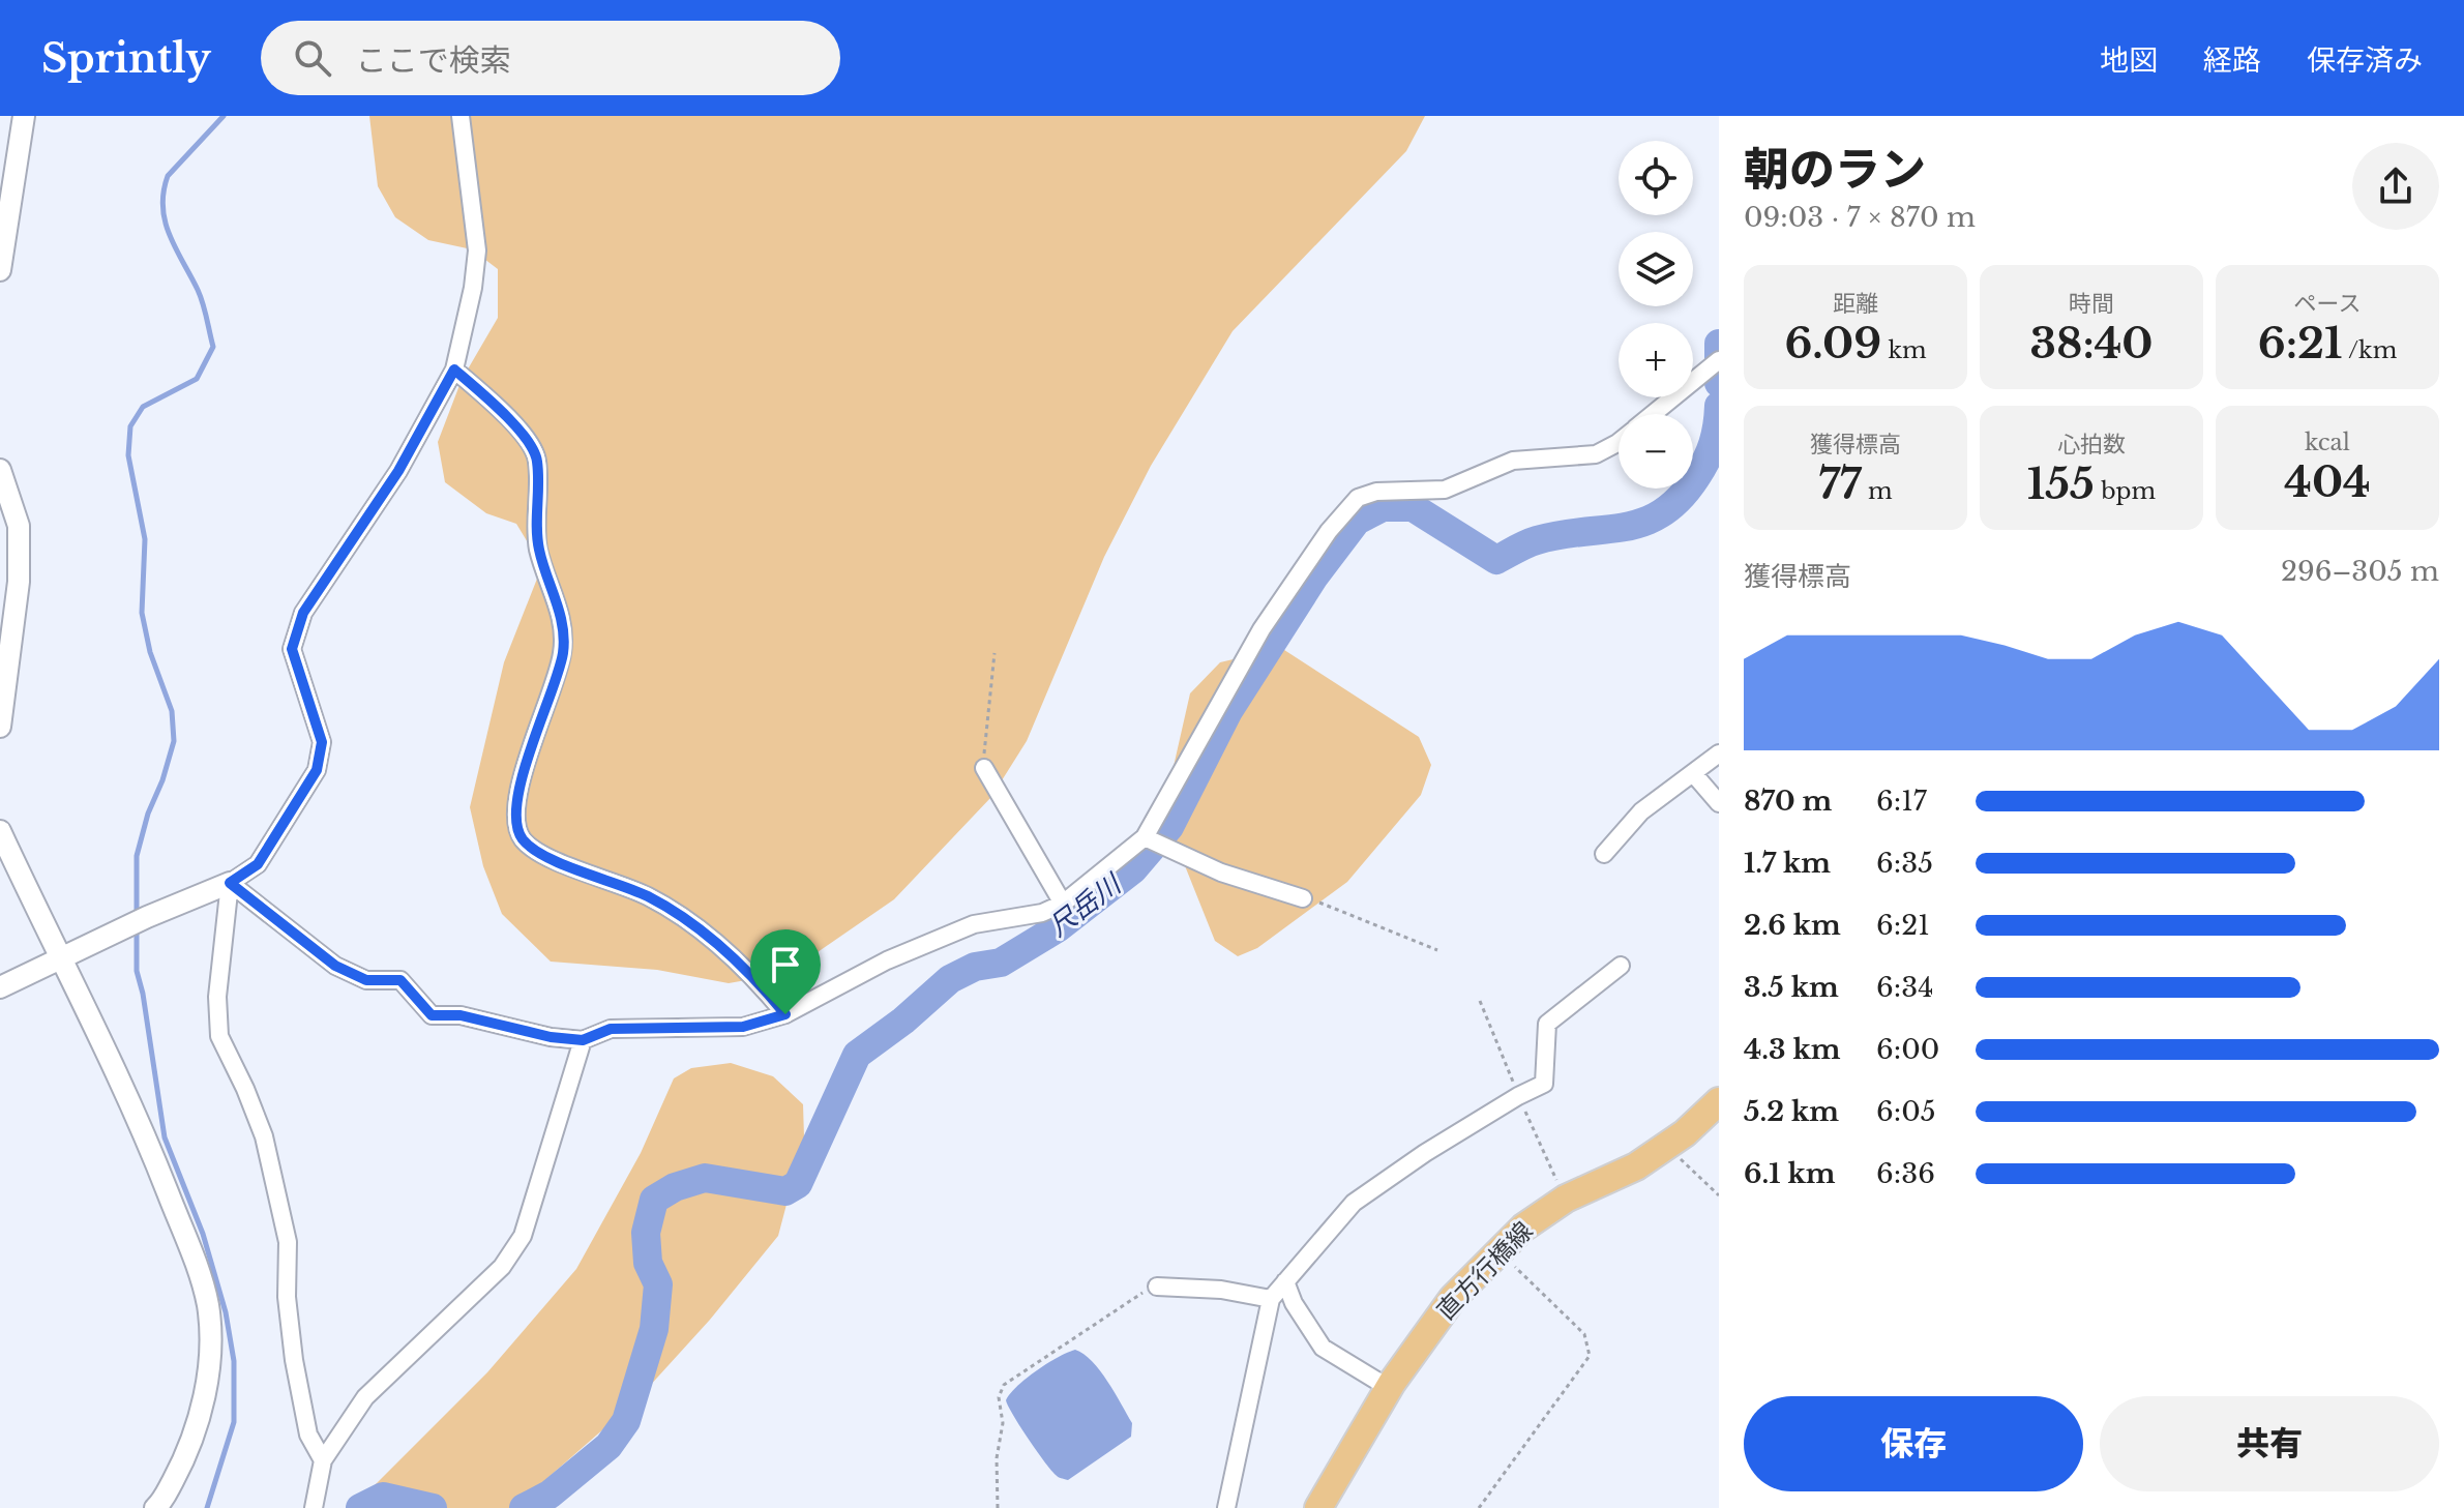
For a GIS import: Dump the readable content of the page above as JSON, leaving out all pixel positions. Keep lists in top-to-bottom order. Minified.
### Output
{"streets":{"main road":["直方行橋線"]},"water":["尺岳川"],"page":{"header":"Sprintly","search":"ここで検索","nav":["地図","経路","保存済み"],"heading":["朝のラン","09:03 · 7 × 870 m"],"map_buttons":["+","−"],"stats":[["距離","6.09 km"],["時間","38:40"],["ペース","6:21 /km"],["獲得標高","77 m"],["心拍数","155 bpm"],["kcal","404"]],"chart":["獲得標高","296–305 m"],"list":[{"name":"870 m","note":"6:17"},{"name":"1.7 km","note":"6:35"},{"name":"2.6 km","note":"6:21"},{"name":"3.5 km","note":"6:34"},{"name":"4.3 km","note":"6:00"},{"name":"5.2 km","note":"6:05"},{"name":"6.1 km","note":"6:36"}],"buttons":["保存","共有"]}}
